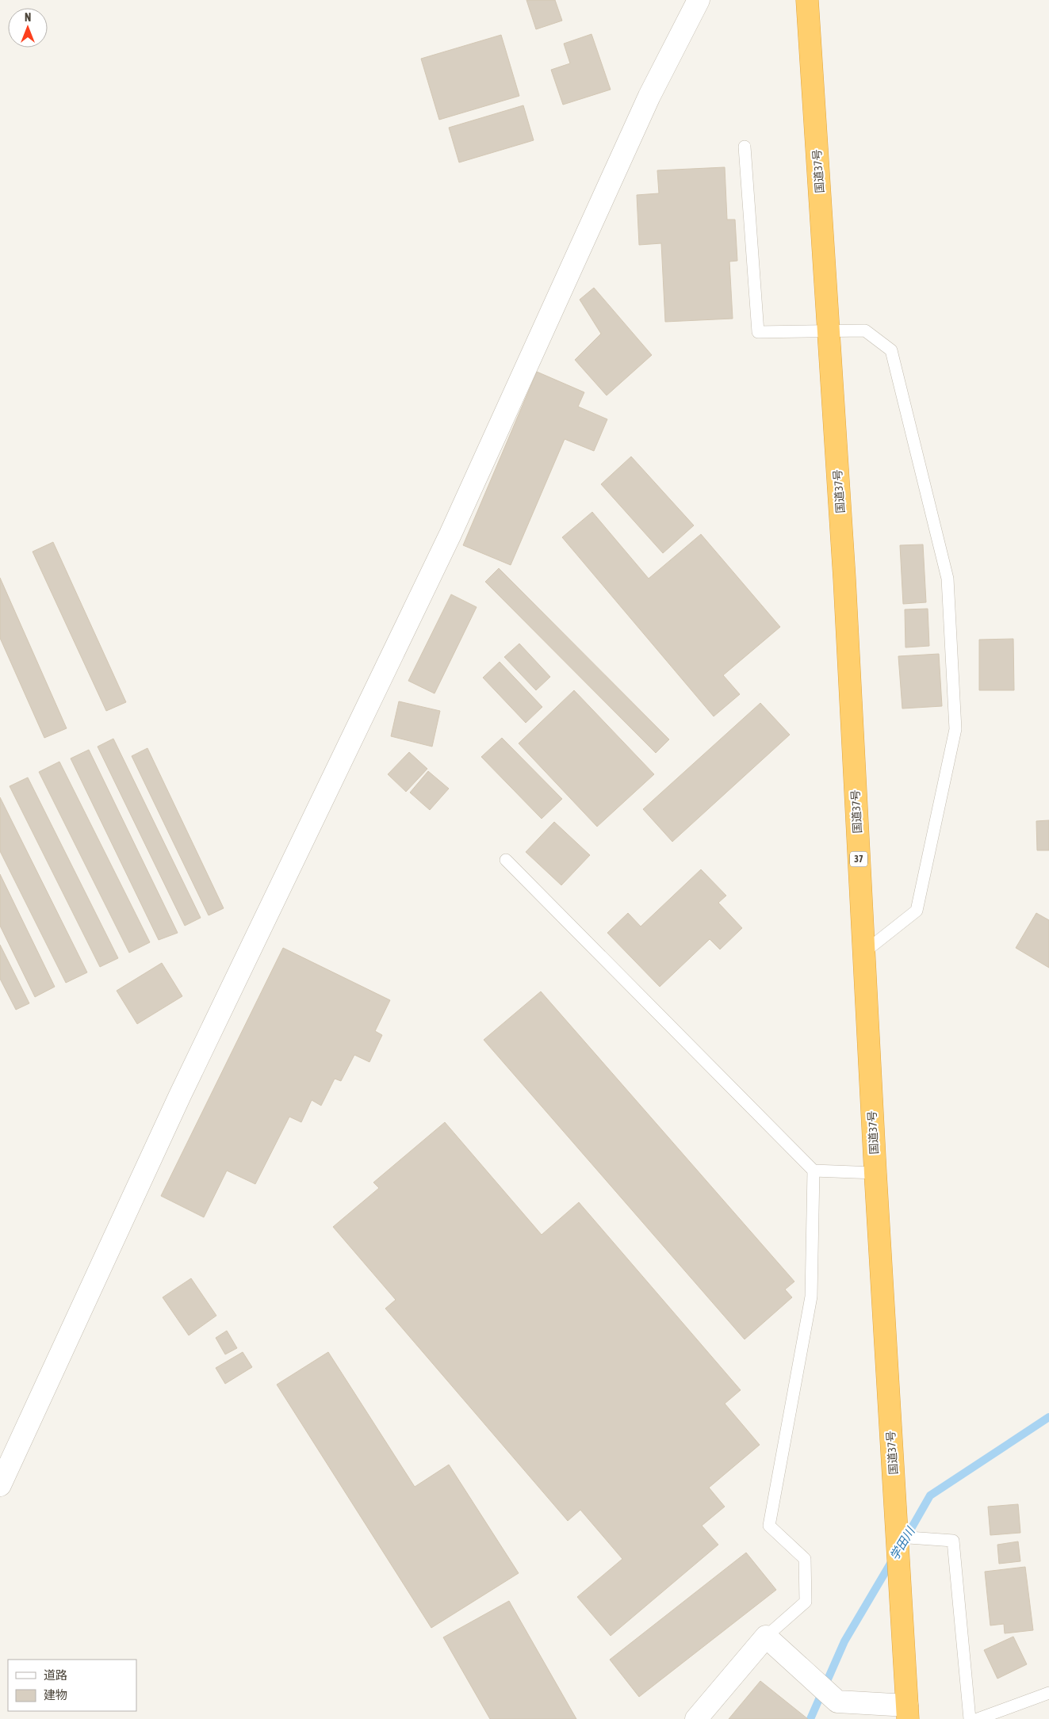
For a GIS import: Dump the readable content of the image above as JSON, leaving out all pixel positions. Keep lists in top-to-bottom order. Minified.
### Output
{"streets":{"highway":["国道37号","37"]},"water":["学田川"],"legend":["道路","建物"],"north":"top"}
